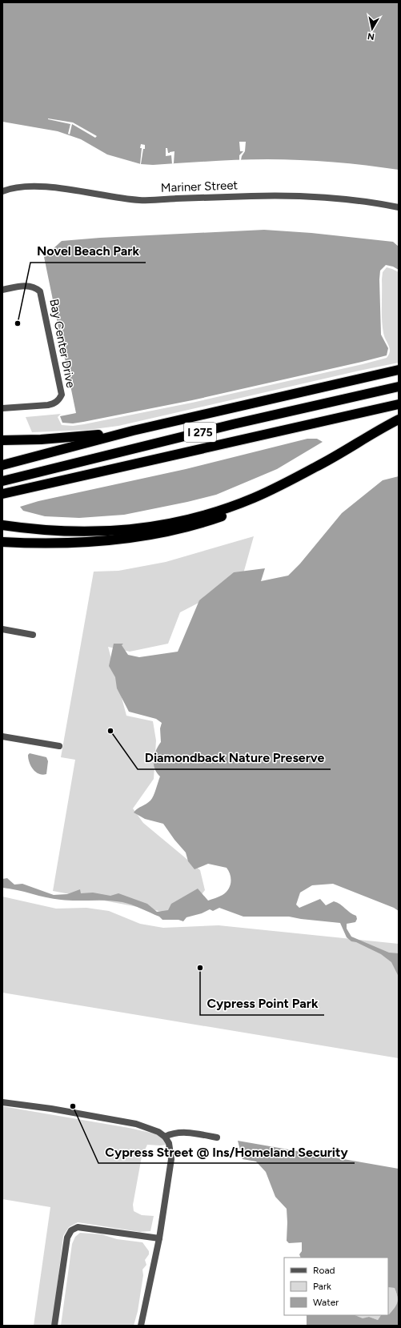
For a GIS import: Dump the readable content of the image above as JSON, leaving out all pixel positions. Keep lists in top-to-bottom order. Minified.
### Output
{"streets":{"highway":["I 275"],"street":["Mariner Street","Bay Center Drive"]},"places":["Novel Beach Park","Diamondback Nature Preserve","Cypress Point Park","Cypress Street @ Ins/Homeland Security"],"legend":["Road","Park","Water"],"north":"bottom"}
